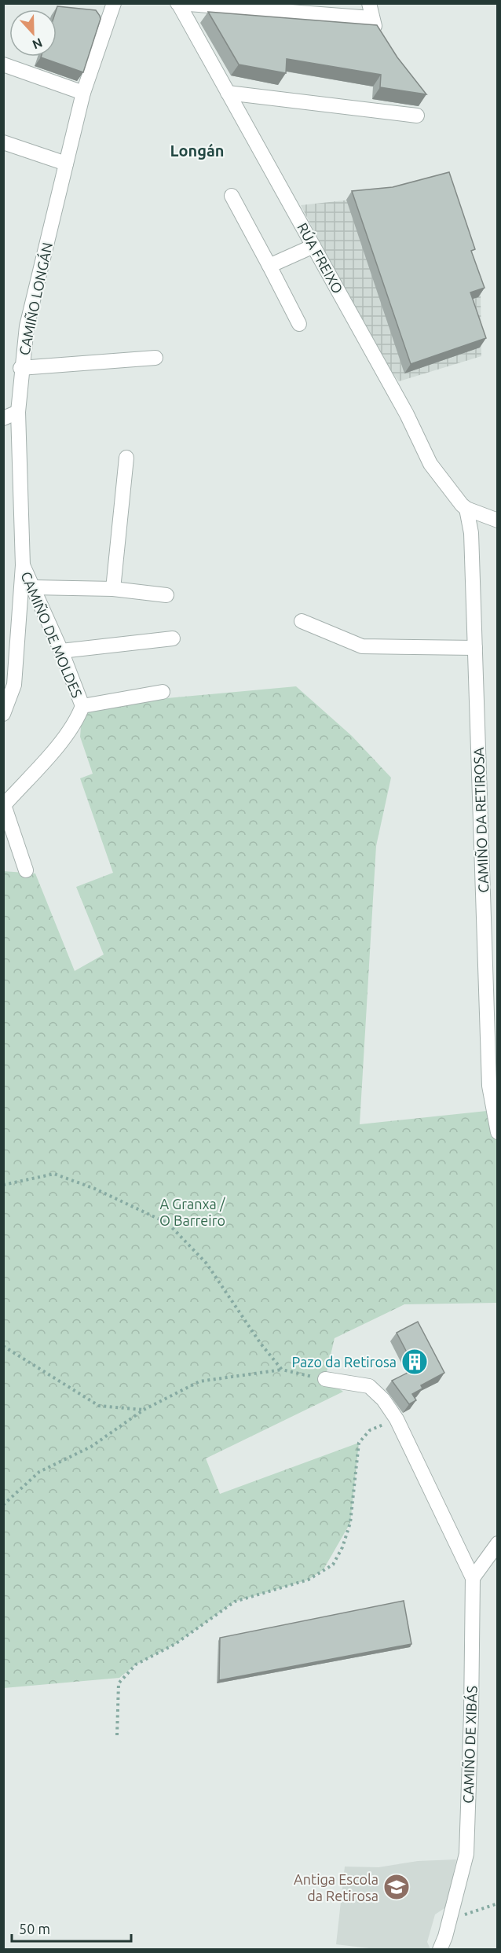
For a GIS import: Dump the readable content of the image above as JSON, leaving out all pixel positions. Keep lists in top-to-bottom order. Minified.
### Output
{"streets":{"street":["RÚA FREIXO","CAMIÑO LONGÁN","CAMIÑO DE MOLDES","CAMIÑO DA RETIROSA","CAMIÑO DE XIBÁS"]},"crossings":[["RÚA FREIXO","CAMIÑO DA RETIROSA"],["CAMIÑO LONGÁN","CAMIÑO DE MOLDES"]],"districts":["Longán"],"parks":["A Granxa / O Barreiro"],"places":{"building":["Pazo da Retirosa"],"school or university":["Antiga Escola da Retirosa"]},"scale_bar":"50 m","north":"bottom"}
